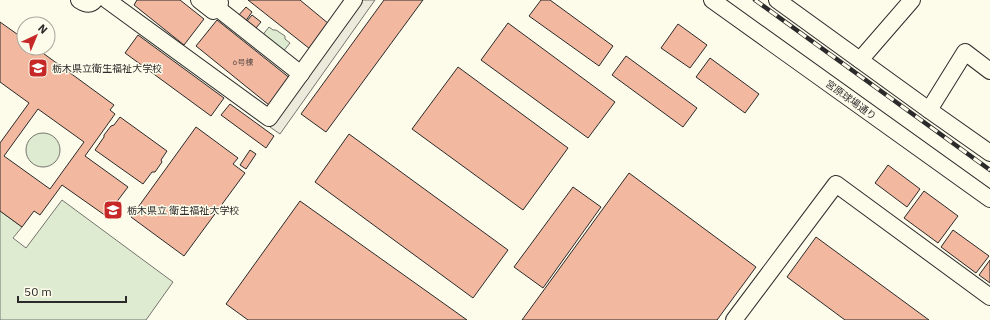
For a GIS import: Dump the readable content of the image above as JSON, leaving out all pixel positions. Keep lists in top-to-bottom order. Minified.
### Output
{"streets":{"street":["宮原球場通り"]},"places":{"school or university":["栃木県立衛生福祉大学校","栃木県立 衛生福祉大学校"]},"house_numbers":["6号棟"],"scale_bar":"50 m","north":"top right"}
